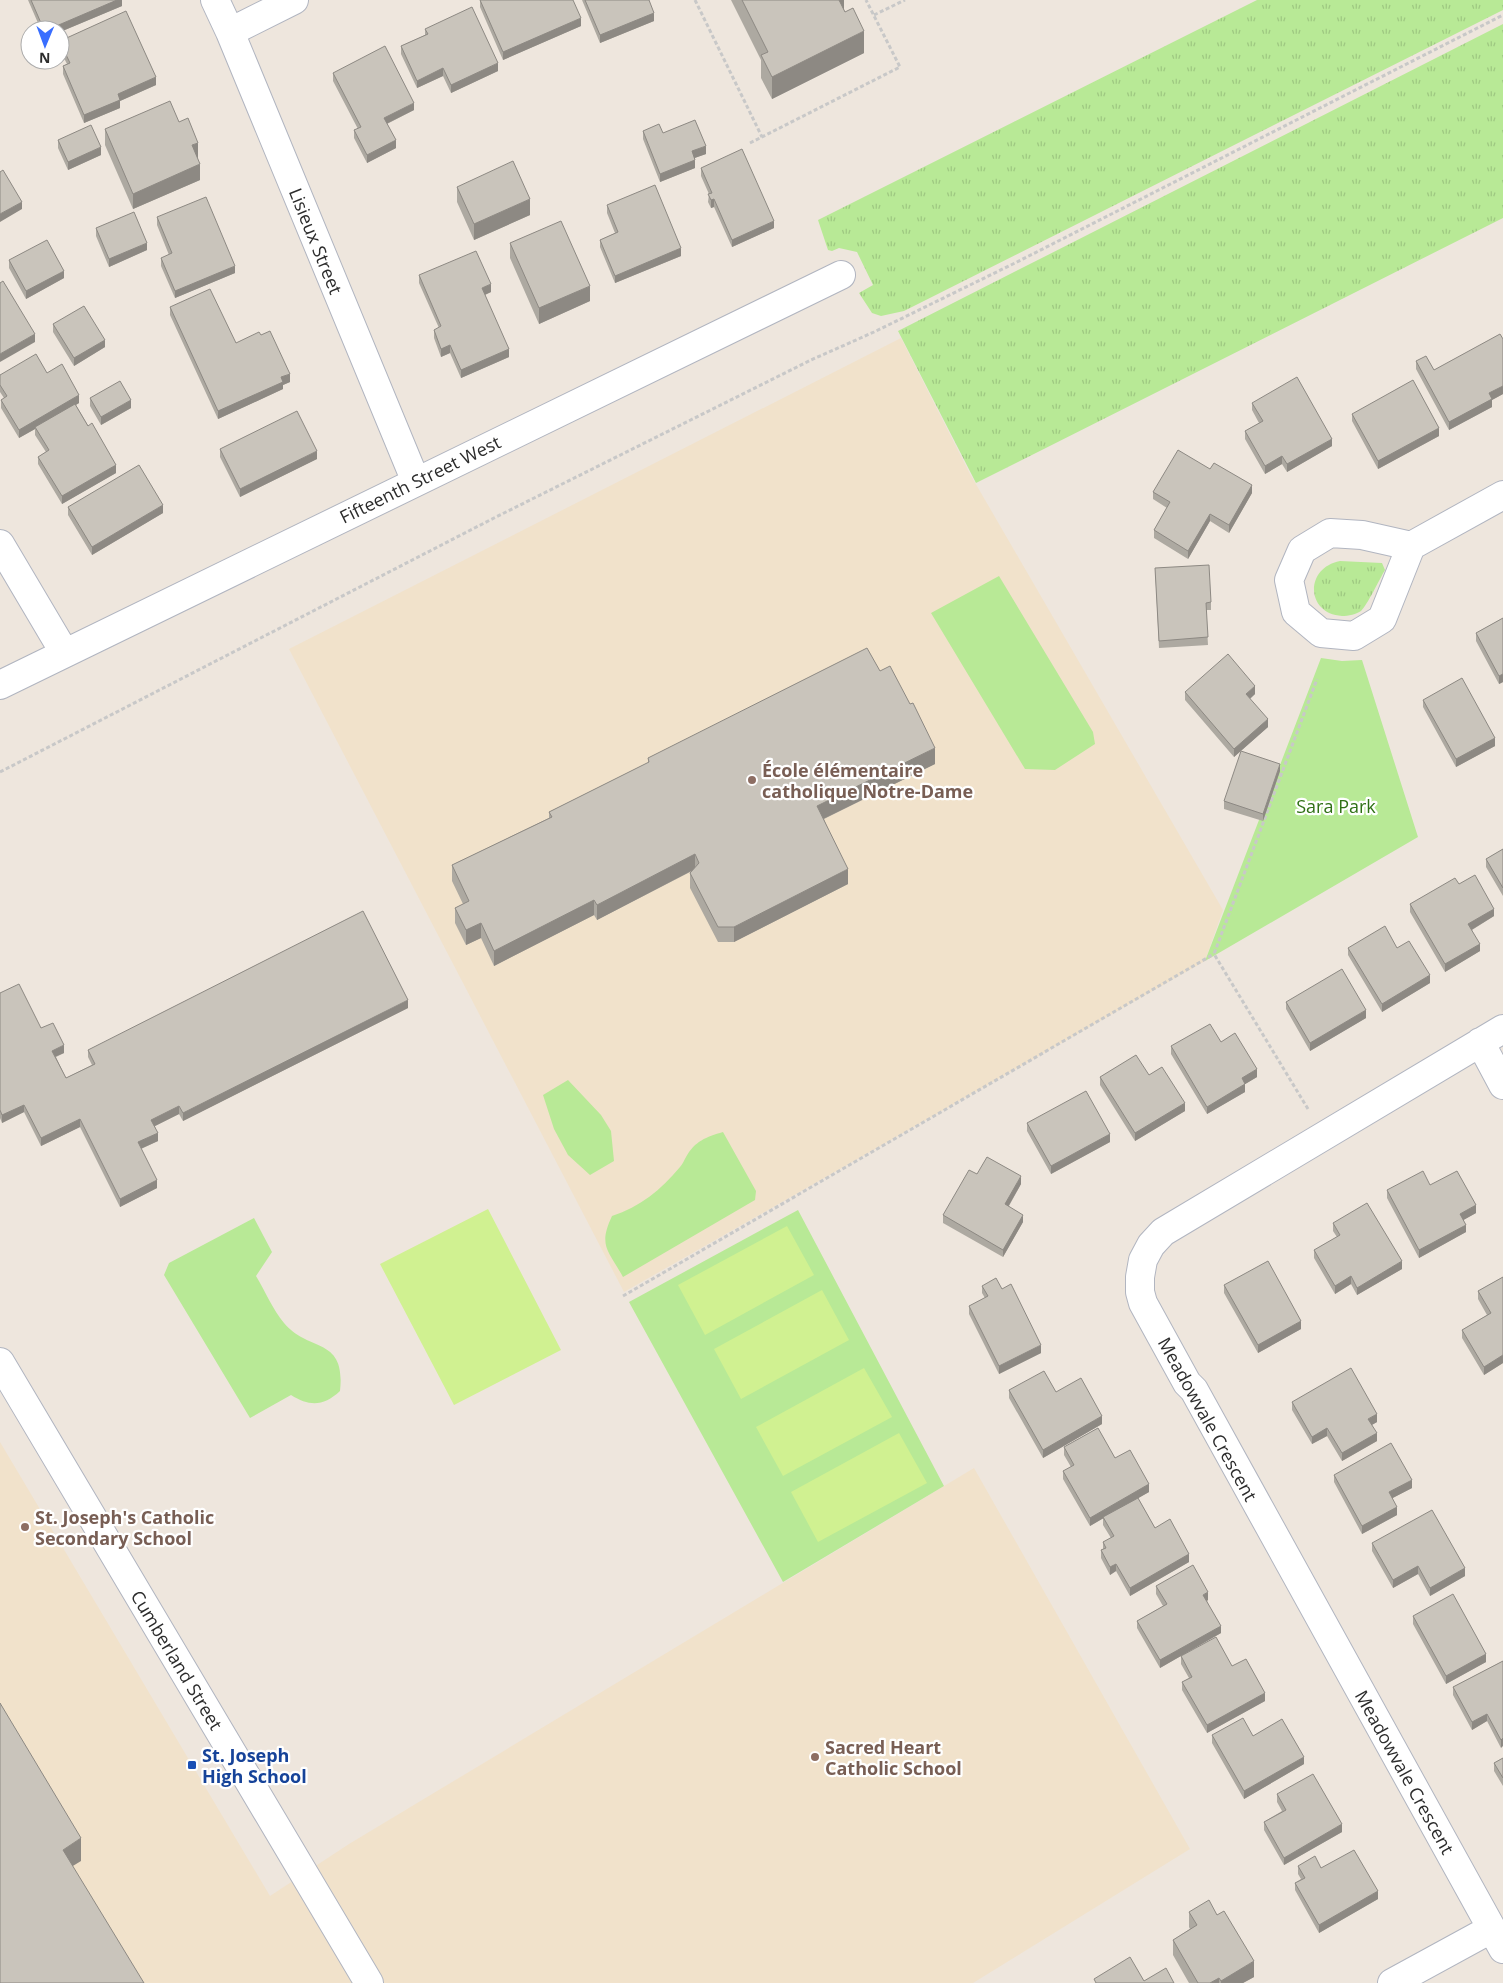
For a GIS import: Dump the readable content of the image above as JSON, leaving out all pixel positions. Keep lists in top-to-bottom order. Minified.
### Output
{"streets":{"street":["Lisieux Street","Fifteenth Street West","Meadowvale Crescent","Cumberland Street"]},"crossings":[["Lisieux Street","Fifteenth Street West"]],"parks":["Sara Park"],"places":{"other":["École élémentaire catholique Notre-Dame","St. Joseph's Catholic Secondary School","Sacred Heart Catholic School"],"transit":["St. Joseph High School"]},"north":"bottom"}
